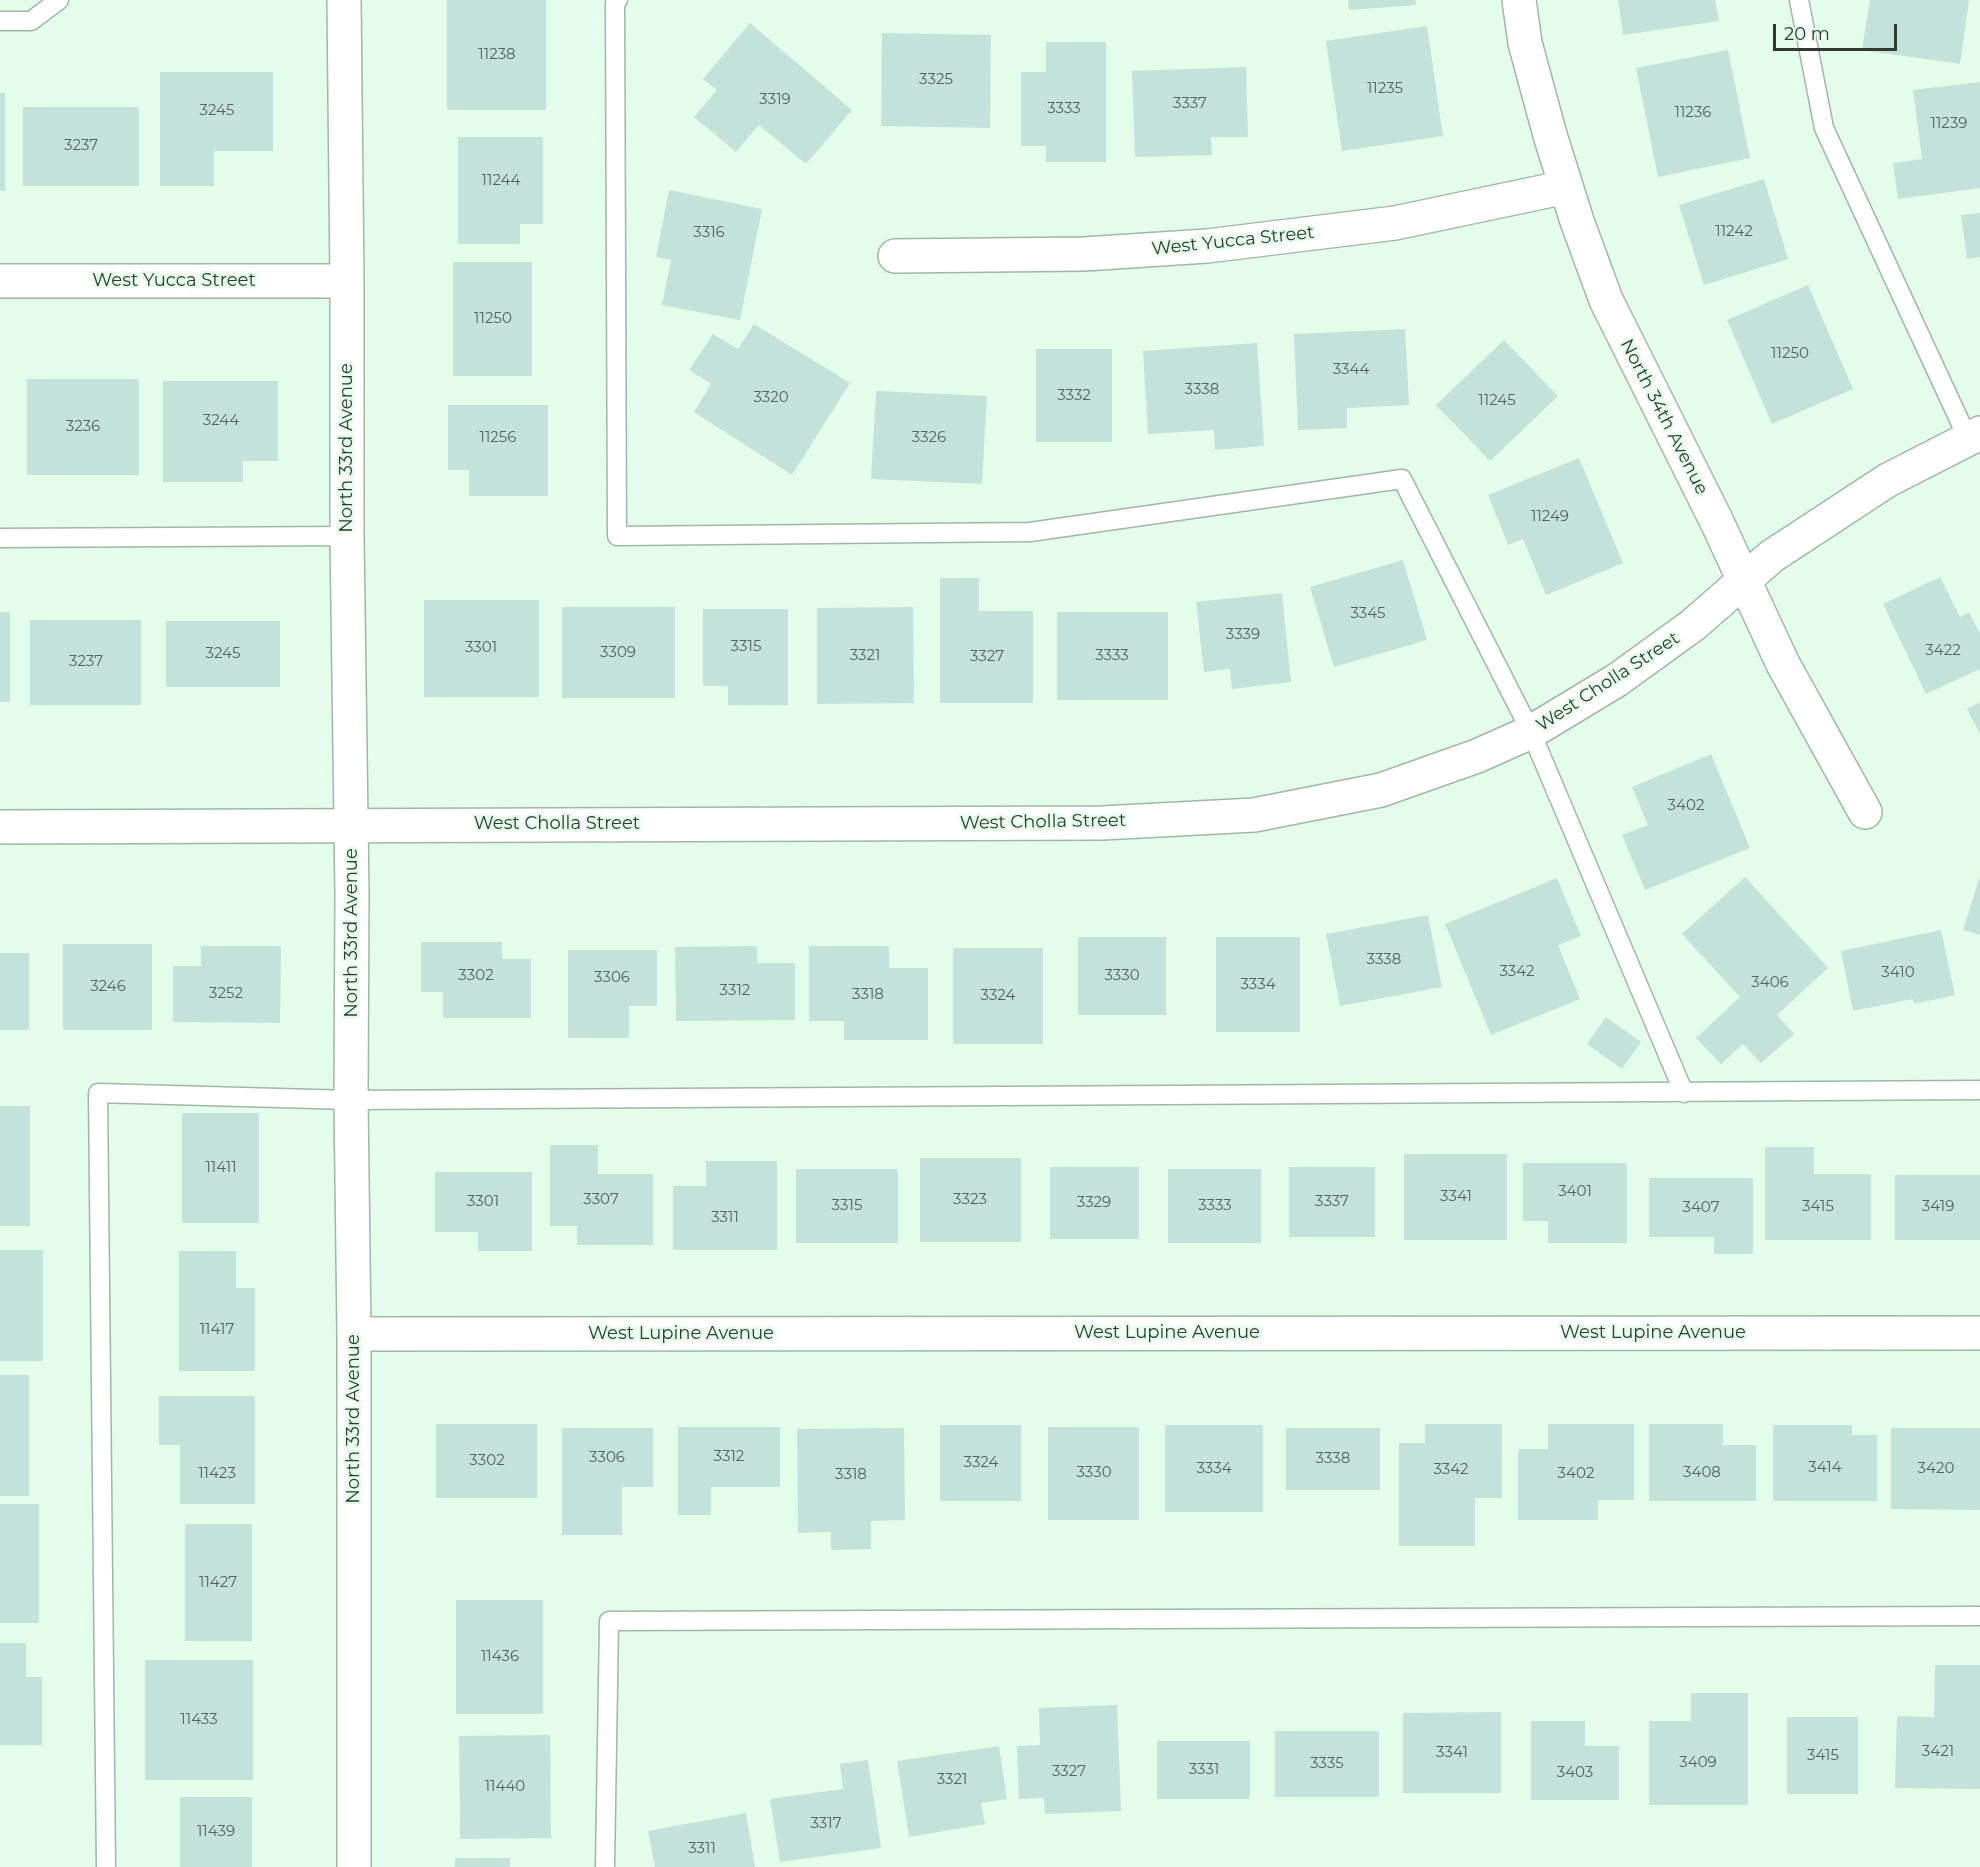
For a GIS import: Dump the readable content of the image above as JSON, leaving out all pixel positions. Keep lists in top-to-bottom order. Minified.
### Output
{"streets":{"street":["West Yucca Street","North 34th Avenue","North 33rd Avenue","West Cholla Street","West Lupine Avenue"]},"crossings":[["West Yucca Street","North 34th Avenue"],["West Yucca Street","North 33rd Avenue"],["North 34th Avenue","West Cholla Street"],["North 33rd Avenue","West Cholla Street"],["North 33rd Avenue","West Lupine Avenue"]],"house_numbers":["11238","3325","11235","3319","3337","3333","3245","11236","11239","3237","11244","11242","3316","11250","11250","3344","3338","3332","3320","11245","3244","3236","11256","3326","11249","3345","3339","3315","3301","3422","3309","3245","3321","3333","3327","3237","3402","3338","3342","3410","3302","3330","3306","3406","3334","3246","3312","3252","3318","3324","11411","3401","3341","3307","3323","3301","3337","3329","3315","3333","3415","3419","3407","3311","11417","3312","3306","3338","3302","3324","3414","3334","3420","3342","3330","3408","11423","3402","3318","11427","11436","11433","3421","3341","3415","3409","3335","3331","3327","3403","3321","11440","3317","11439","3311"],"scale_bar":"20 m"}
